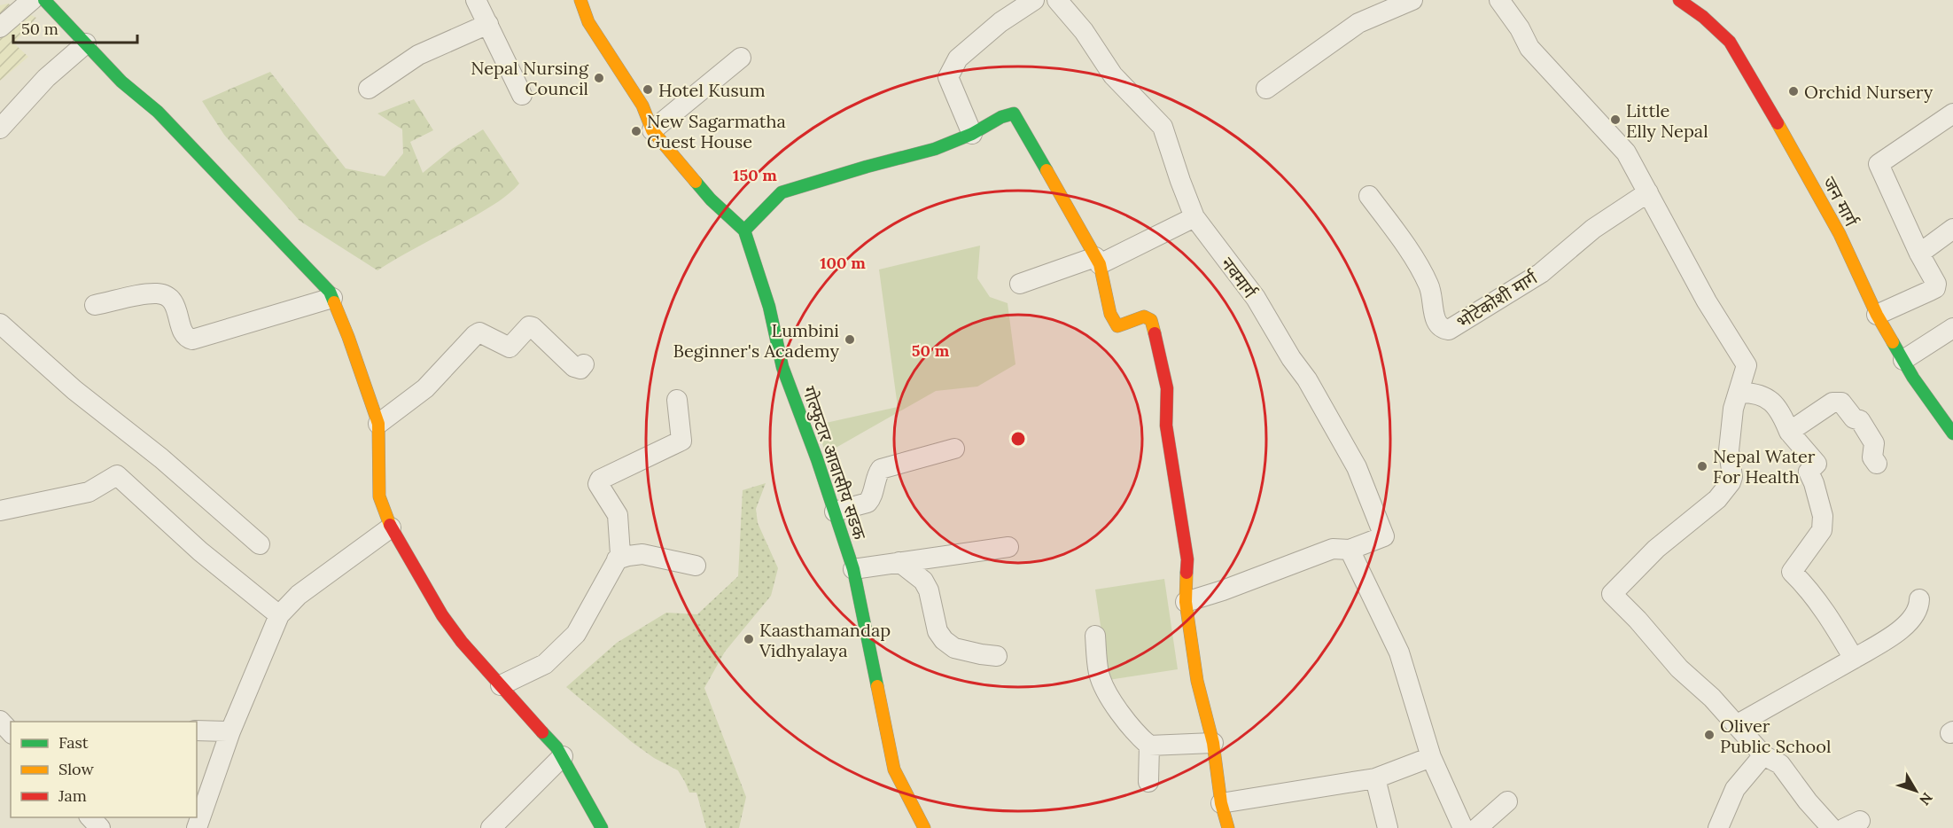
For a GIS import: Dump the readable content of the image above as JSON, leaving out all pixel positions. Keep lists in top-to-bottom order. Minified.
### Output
{"streets":{"street":["जन मार्ग","नवमार्ग","भोटेकोशी मार्ग","गोल्फुटार आवासीय सडक"]},"places":["Nepal Nursing Council","Hotel Kusum","Orchid Nursery","Little Elly Nepal","New Sagarmatha Guest House","Lumbini Beginner's Academy","Nepal Water For Health","Kaasthamandap Vidhyalaya","Oliver Public School"],"legend":["Fast","Slow","Jam"],"scale_bar":"50 m","north":"bottom right","rings":["150 m","100 m","50 m"]}
